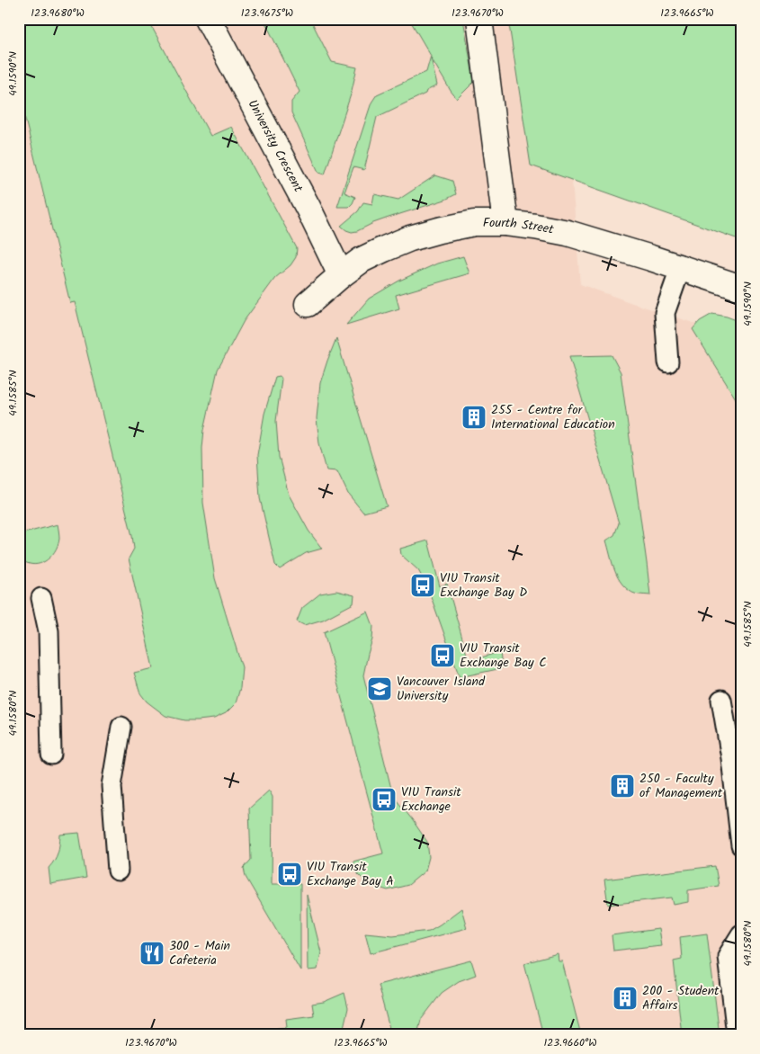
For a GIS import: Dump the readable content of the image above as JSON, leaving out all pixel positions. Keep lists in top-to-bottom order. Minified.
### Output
{"streets":{"street":["University Crescent","Fourth Street"]},"crossings":[["University Crescent","Fourth Street"]],"places":{"building":["255 - Centre for International Education","250 - Faculty of Management","200 - Student Affairs"],"bus stop":["VIU Transit Exchange Bay D","VIU Transit Exchange Bay C","VIU Transit Exchange","VIU Transit Exchange Bay A"],"school or university":["Vancouver Island University"],"restaurant":["300 - Main Cafeteria"]},"coordinates":["123.9680°W","123.9675°W","123.9670°W","123.9665°W","49.1590°N","49.1585°N","49.1580°N","123.9660°W"]}
